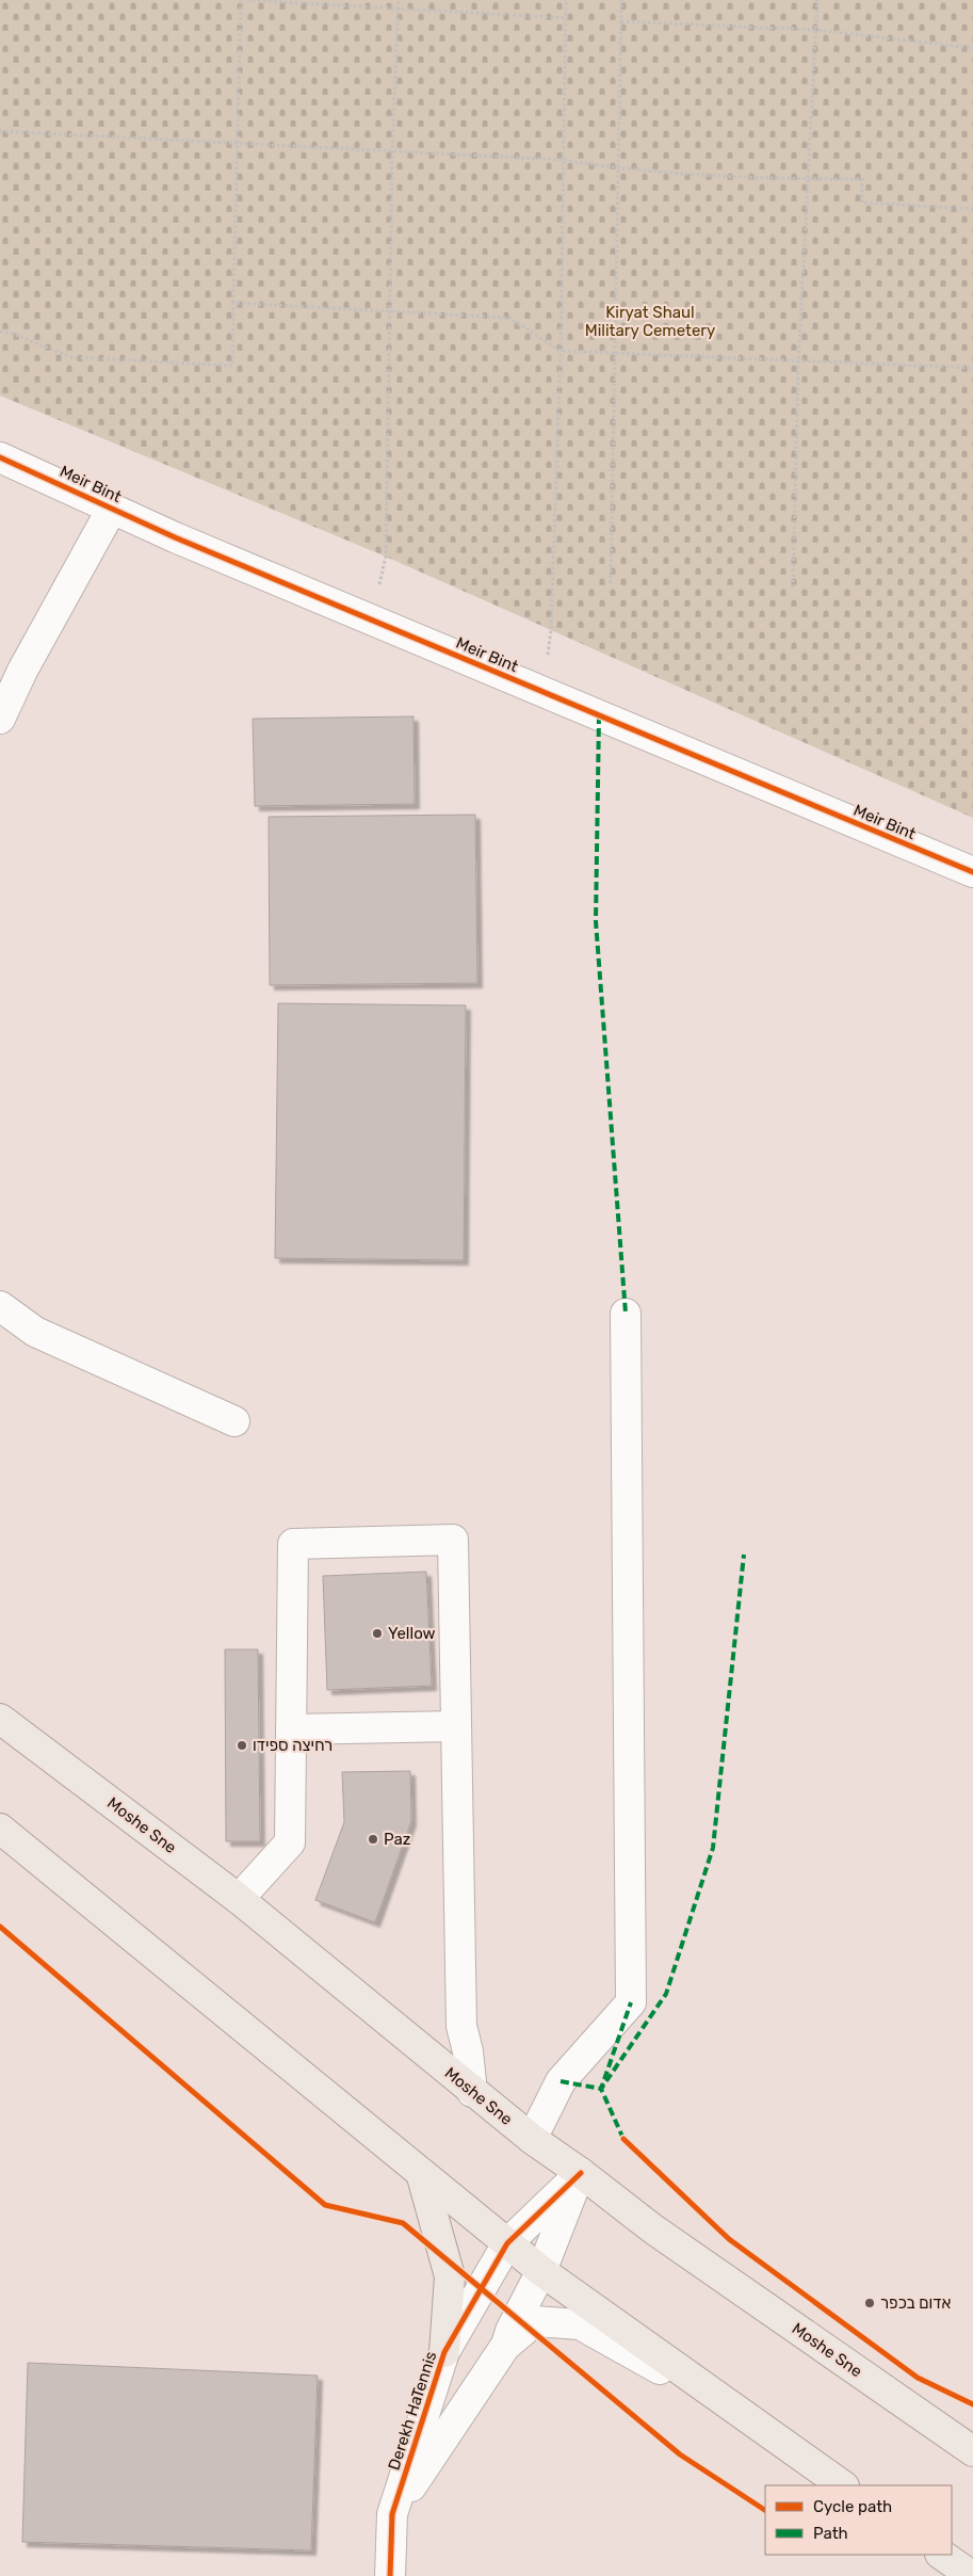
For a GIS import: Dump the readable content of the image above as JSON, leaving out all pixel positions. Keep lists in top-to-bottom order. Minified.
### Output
{"streets":{"main road":["Moshe Sne"],"street":["Meir Bint","Derekh HaTennis"]},"crossings":[["Moshe Sne","Derekh HaTennis"]],"parks":["Kiryat Shaul Military Cemetery"],"places":["Yellow","רחיצה ספידו","Paz","אדום בכפר"],"legend":["Cycle path","Path"]}
